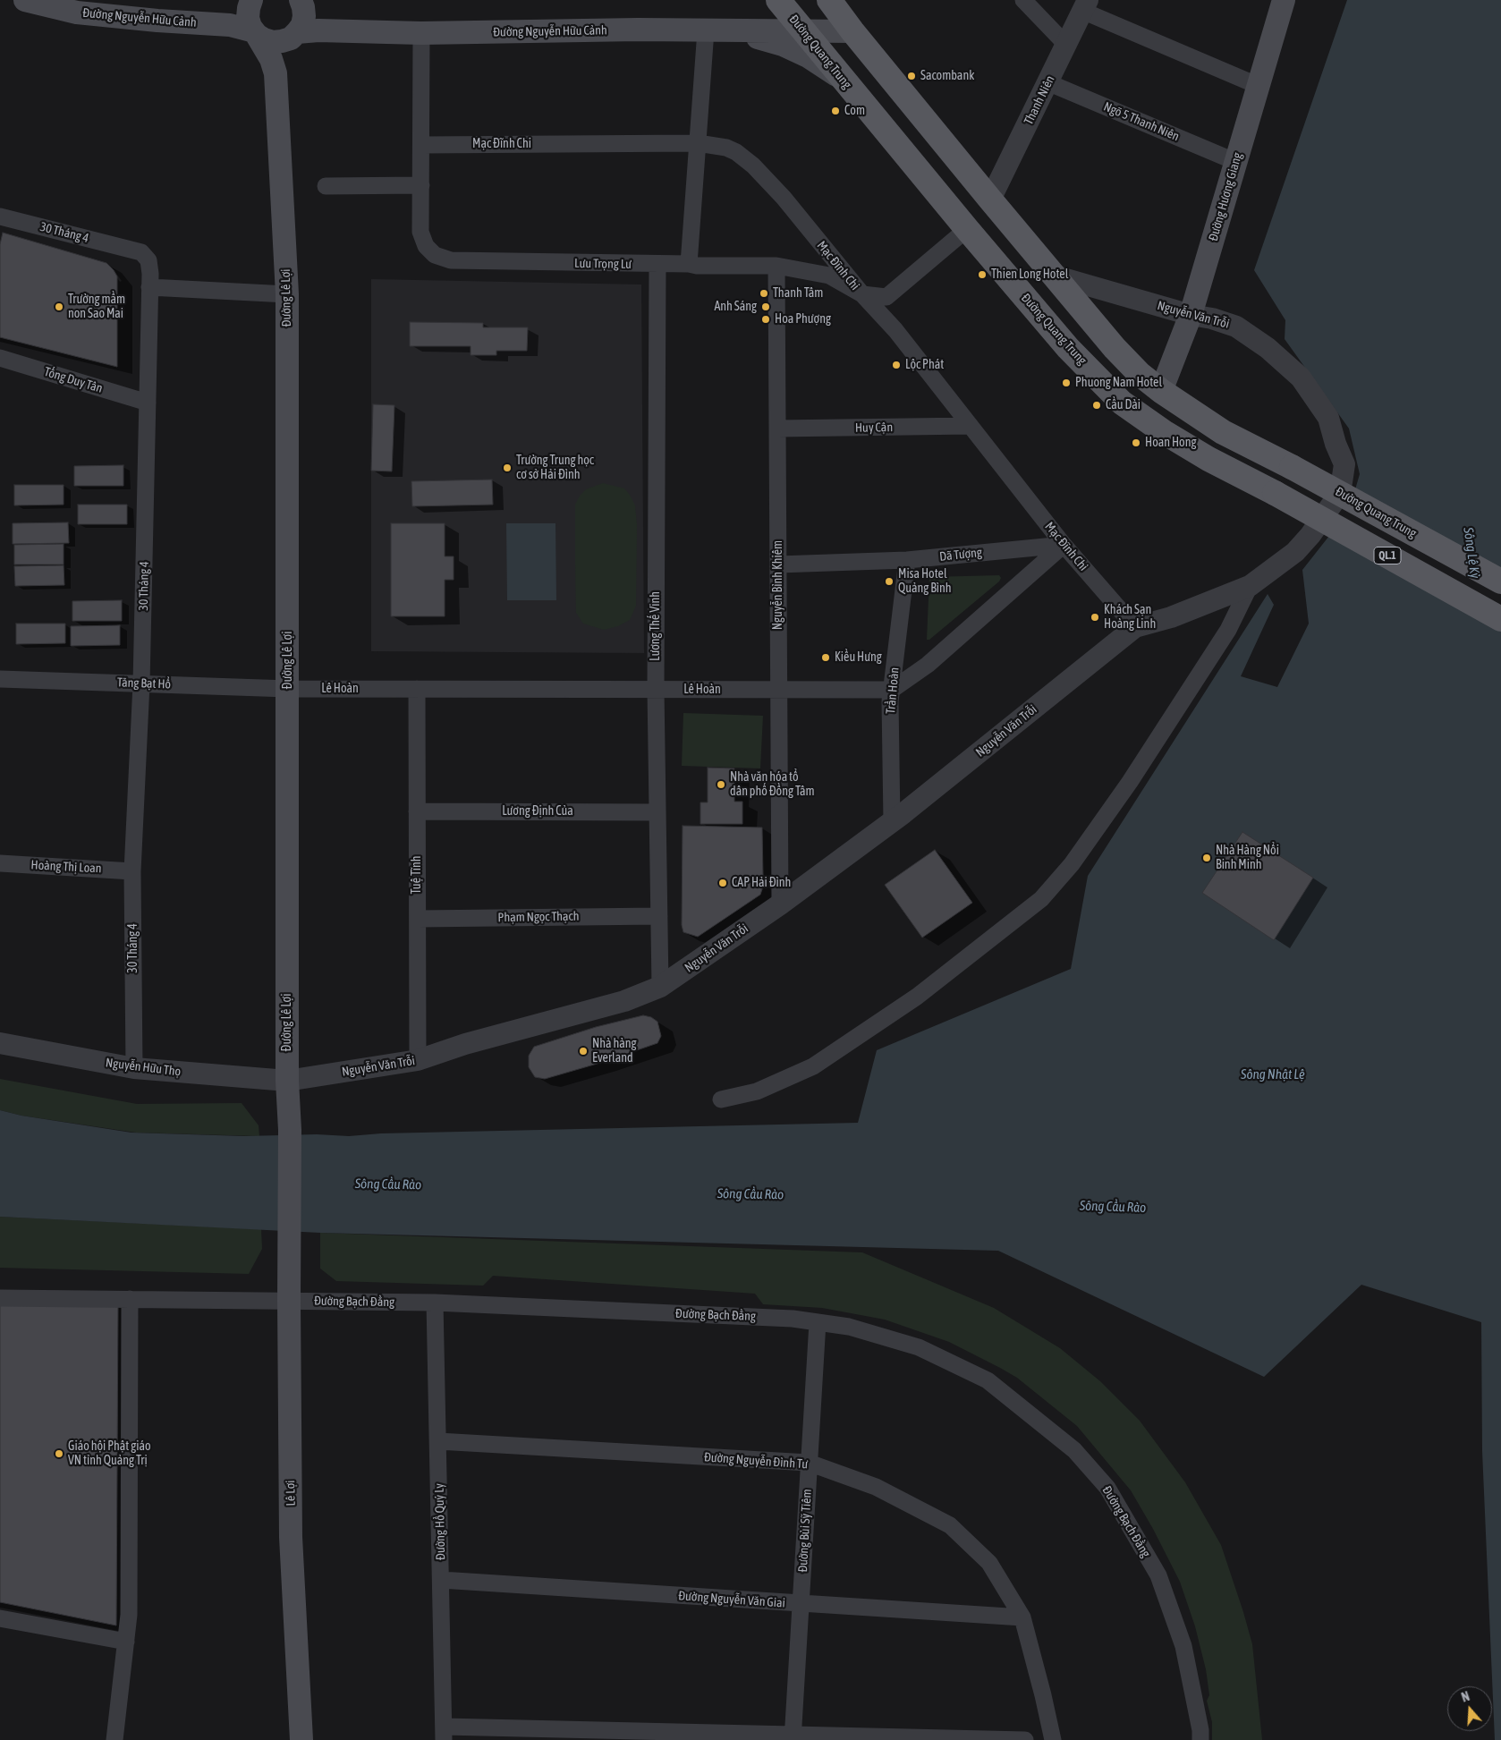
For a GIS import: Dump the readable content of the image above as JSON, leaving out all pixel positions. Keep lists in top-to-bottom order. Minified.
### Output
{"streets":{"main road":["Đường Nguyễn Hữu Cảnh","Đường Quang Trung","Đường Hương Giang","Đường Lê Lợi","QL.1","Lê Lợi"],"street":["Thanh Niên","Ngõ 5 Thanh Niên","Mạc Đĩnh Chi","30 Tháng 4","Lưu Trọng Lư","Nguyễn Văn Trỗi","Tống Duy Tân","Huy Cận","Dã Tượng","Nguyễn Bỉnh Khiêm","Lương Thế Vinh","Tăng Bạt Hổ","Lê Hoàn","Trần Hoàn","Lương Định Của","Hoàng Thị Loan","Tuệ Tĩnh","Phạm Ngọc Thạch","Nguyễn Hữu Thọ","Đường Bạch Đằng","Đường Nguyễn Đình Tư","Đường Hồ Quý Ly","Đường Bùi Sỹ Tiêm","Đường Nguyễn Văn Giai"]},"crossings":[["Đường Nguyễn Hữu Cảnh","Đường Quang Trung"],["Đường Nguyễn Hữu Cảnh","Lưu Trọng Lư"],["Đường Nguyễn Hữu Cảnh","Đường Lê Lợi"],["Đường Quang Trung","Thanh Niên"],["Đường Quang Trung","Đường Hương Giang"],["Đường Quang Trung","Lưu Trọng Lư"],["Đường Quang Trung","Nguyễn Văn Trỗi"],["Thanh Niên","Ngõ 5 Thanh Niên"],["Ngõ 5 Thanh Niên","Đường Hương Giang"],["Mạc Đĩnh Chi","Lưu Trọng Lư"],["Mạc Đĩnh Chi","Nguyễn Văn Trỗi"],["Mạc Đĩnh Chi","Huy Cận"],["Mạc Đĩnh Chi","Dã Tượng"],["Đường Hương Giang","Nguyễn Văn Trỗi"],["30 Tháng 4","Tống Duy Tân"],["30 Tháng 4","Tăng Bạt Hổ"],["30 Tháng 4","Hoàng Thị Loan"],["30 Tháng 4","Nguyễn Hữu Thọ"],["Lưu Trọng Lư","Nguyễn Bỉnh Khiêm"],["Lưu Trọng Lư","Lương Thế Vinh"],["Đường Lê Lợi","Nguyễn Văn Trỗi"],["Đường Lê Lợi","Tăng Bạt Hổ"],["Đường Lê Lợi","Lê Hoàn"],["Đường Lê Lợi","Nguyễn Hữu Thọ"],["Đường Lê Lợi","Lê Lợi"],["Nguyễn Văn Trỗi","Nguyễn Bỉnh Khiêm"],["Nguyễn Văn Trỗi","Lương Thế Vinh"],["Nguyễn Văn Trỗi","Trần Hoàn"],["Nguyễn Văn Trỗi","Tuệ Tĩnh"],["Nguyễn Văn Trỗi","Nguyễn Hữu Thọ"],["Huy Cận","Nguyễn Bỉnh Khiêm"],["Dã Tượng","Nguyễn Bỉnh Khiêm"],["Dã Tượng","Trần Hoàn"],["Nguyễn Bỉnh Khiêm","Lê Hoàn"],["Lương Thế Vinh","Lê Hoàn"],["Lương Thế Vinh","Lương Định Của"],["Lương Thế Vinh","Phạm Ngọc Thạch"],["Tăng Bạt Hổ","Lê Hoàn"],["Lê Hoàn","Trần Hoàn"],["Lê Hoàn","Tuệ Tĩnh"],["Lương Định Của","Tuệ Tĩnh"],["Tuệ Tĩnh","Phạm Ngọc Thạch"],["Đường Bạch Đằng","Lê Lợi"],["Đường Bạch Đằng","Đường Hồ Quý Ly"],["Đường Bạch Đằng","Đường Bùi Sỹ Tiêm"],["Đường Nguyễn Đình Tư","Đường Hồ Quý Ly"],["Đường Nguyễn Đình Tư","Đường Bùi Sỹ Tiêm"],["Đường Nguyễn Đình Tư","Đường Nguyễn Văn Giai"],["Đường Hồ Quý Ly","Đường Nguyễn Văn Giai"],["Đường Bùi Sỹ Tiêm","Đường Nguyễn Văn Giai"]],"water":["Sông Lệ Kỳ","Sông Nhật Lệ","Sông Cầu Rào"],"places":["Sacombank","Com","Thien Long Hotel","Thanh Tâm","Trường mầm non Sao Mai","Anh Sáng","Hoa Phượng","Lộc Phát","Phuong Nam Hotel","Cầu Dài","Hoan Hong","Trường Trung học cơ sở Hải Đình","Misa Hotel Quảng Bình","Khách Sạn Hoàng Linh","Kiều Hưng","Nhà văn hóa tổ dân phố Đồng Tâm","Nhà Hàng Nổi Binh Minh","CAP Hải Đình","Nhà hàng Everland","Giáo hội Phật giáo VN tỉnh Quảng Trị"],"north":"top"}
